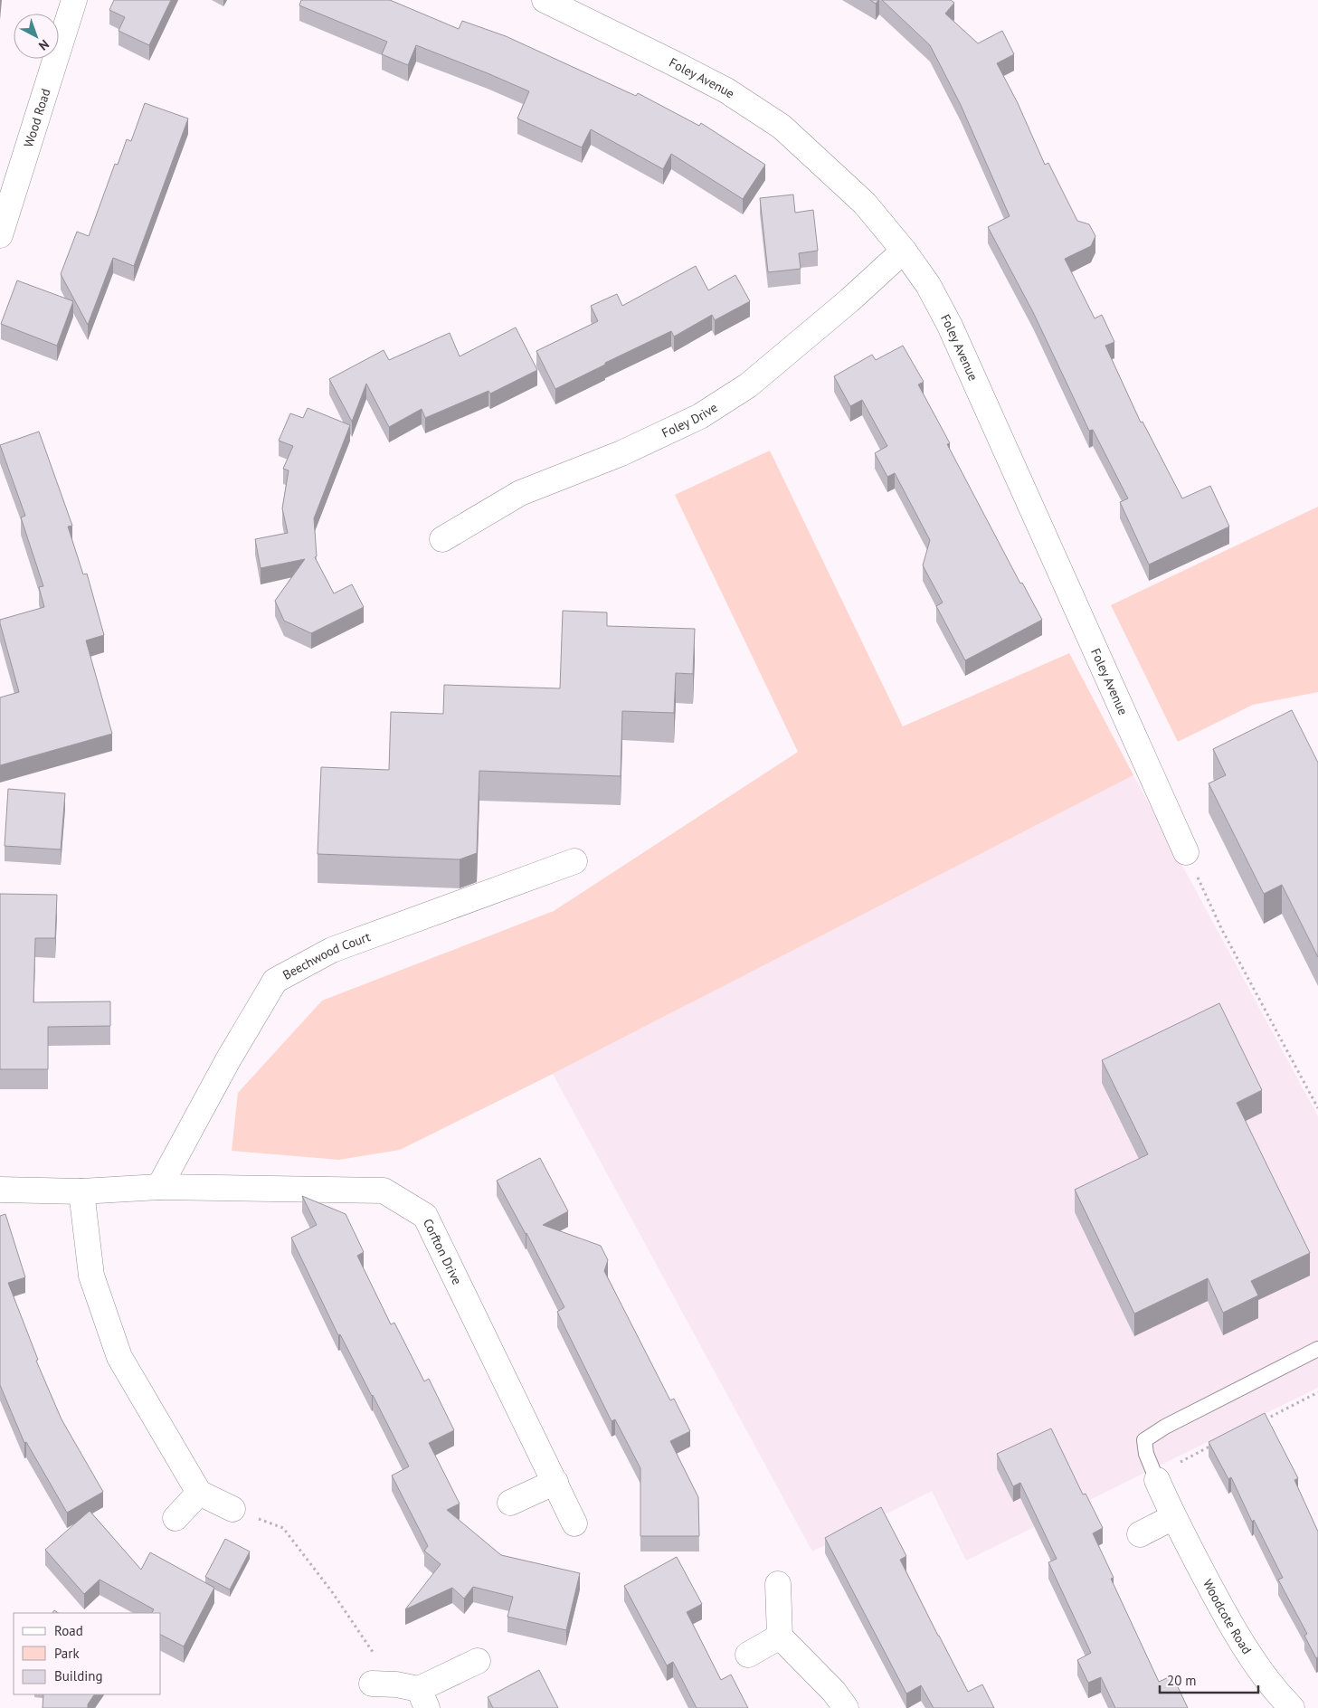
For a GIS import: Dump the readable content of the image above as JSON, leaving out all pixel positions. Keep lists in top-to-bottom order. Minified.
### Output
{"streets":{"street":["Foley Avenue","Wood Road","Foley Drive","Beechwood Court","Corfton Drive","Woodcote Road"]},"crossings":[["Foley Avenue","Foley Drive"],["Beechwood Court","Corfton Drive"]],"legend":["Road","Park","Building"],"scale_bar":"20 m","north":"bottom right"}
